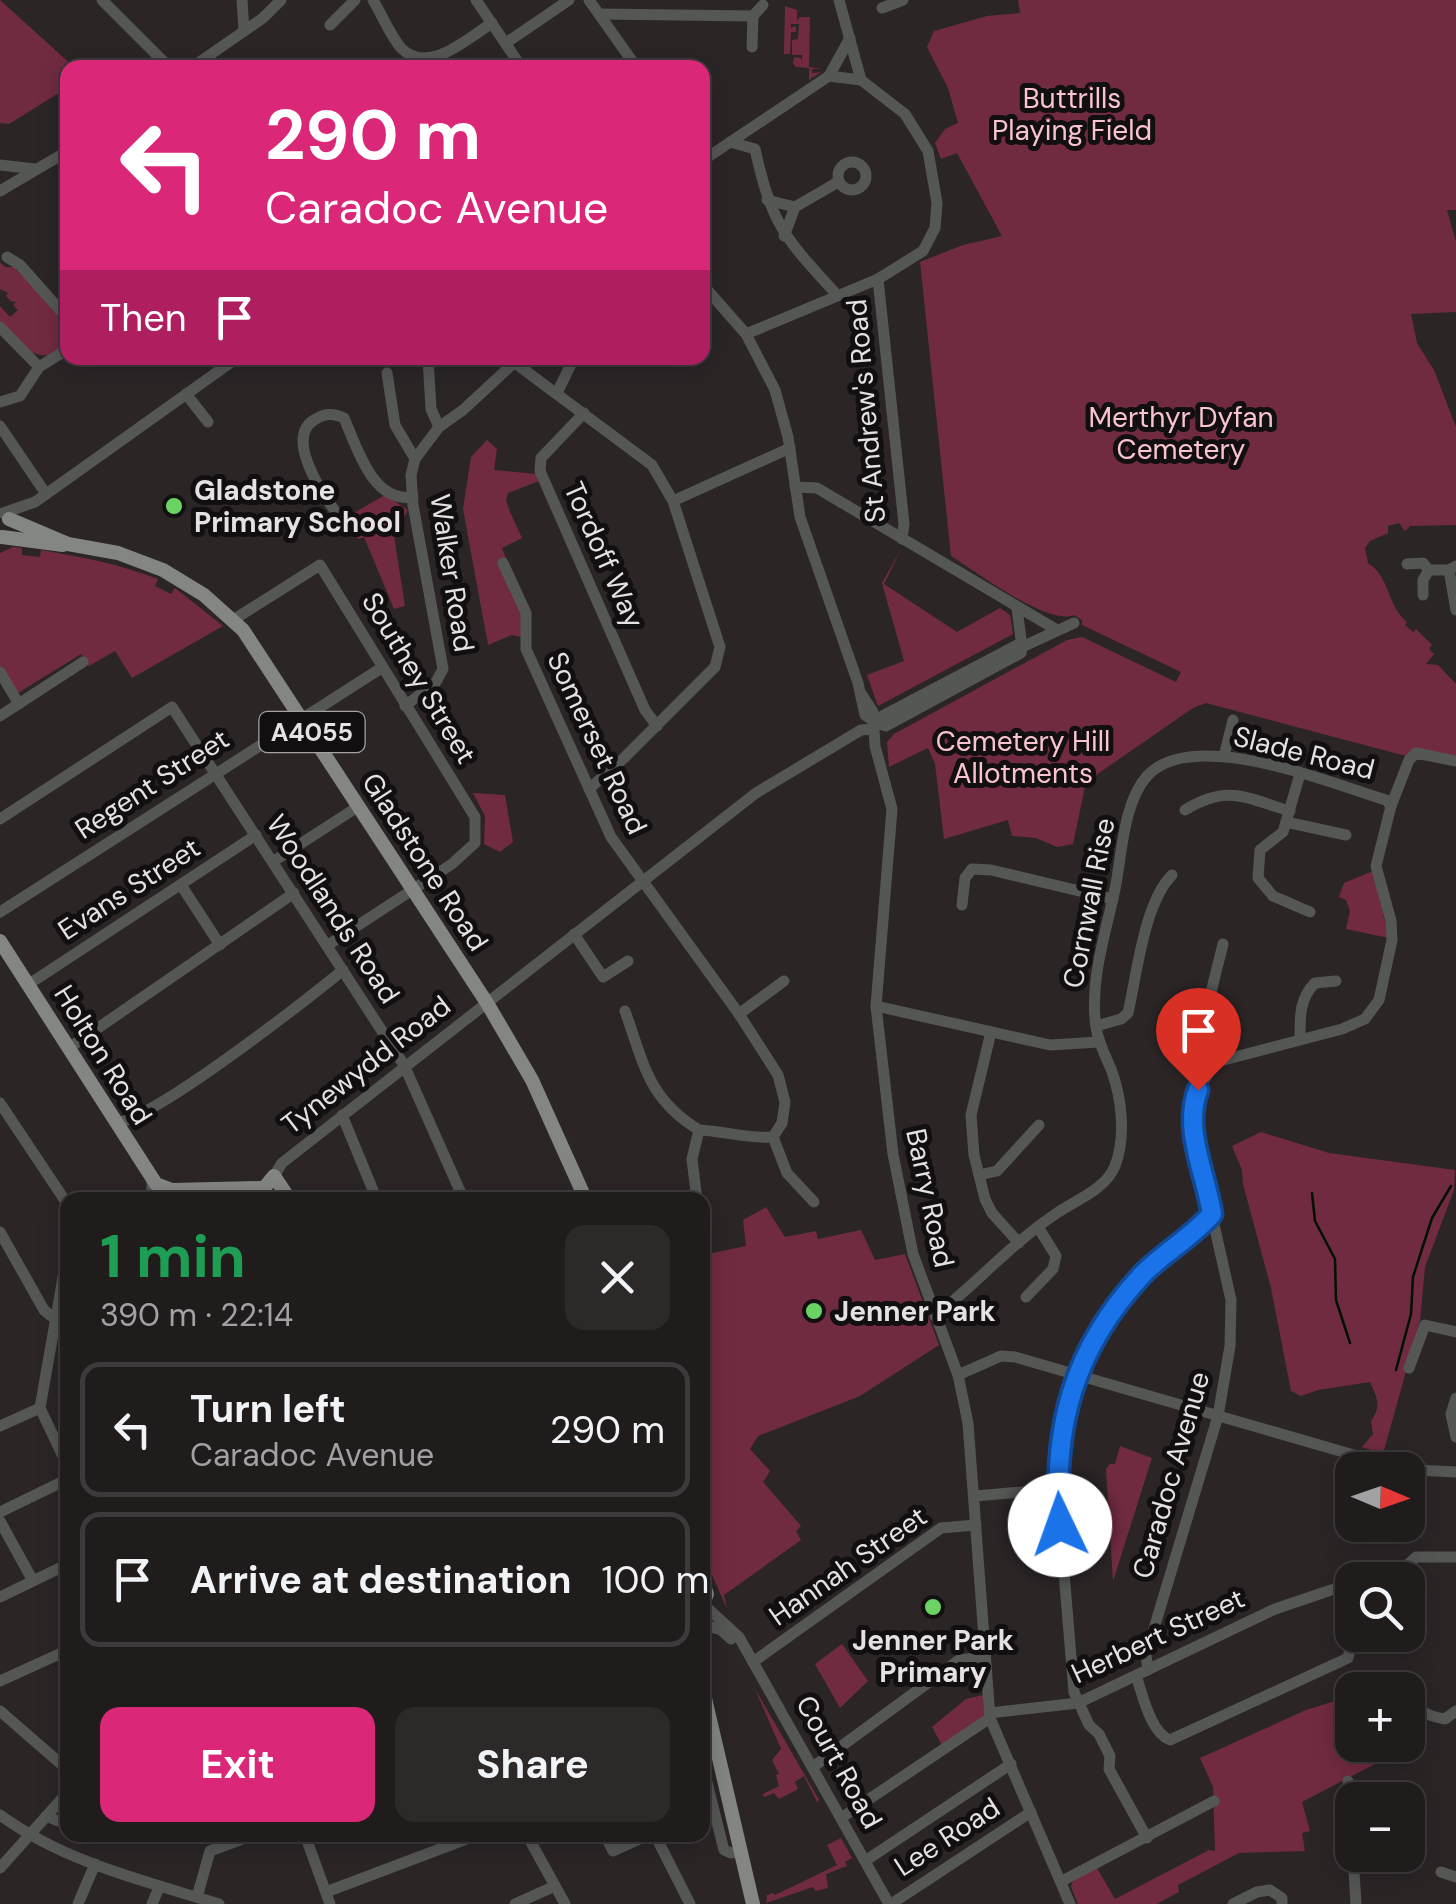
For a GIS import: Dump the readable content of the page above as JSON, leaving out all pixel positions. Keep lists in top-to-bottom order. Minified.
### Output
{"streets":{"main road":["A4055","Gladstone Road","Holton Road","Tynewydd Road"],"street":["St Andrew's Road","Tordoff Way","Walker Road","Southey Street","Somerset Road","Slade Road","Regent Street","Evans Street","Cornwall Rise","Woodlands Road","Barry Road","Caradoc Avenue","Hannah Street","Herbert Street","Court Road","Lee Road"]},"crossings":[["Walker Road","Southey Street"],["Southey Street","Regent Street"],["Southey Street","Gladstone Road"],["Somerset Road","Tynewydd Road"],["Slade Road","Cornwall Rise"],["Regent Street","Gladstone Road"],["Regent Street","Woodlands Road"],["Gladstone Road","Tynewydd Road"],["Evans Street","Woodlands Road"],["Evans Street","Holton Road"],["Cornwall Rise","Barry Road"],["Woodlands Road","Tynewydd Road"],["Holton Road","Tynewydd Road"],["Tynewydd Road","Barry Road"],["Barry Road","Hannah Street"],["Barry Road","Herbert Street"],["Barry Road","Lee Road"],["Caradoc Avenue","Herbert Street"],["Hannah Street","Court Road"],["Court Road","Lee Road"]],"parks":["Buttrills Playing Field","Merthyr Dyfan Cemetery","Cemetery Hill Allotments"],"places":["Gladstone Primary School","Jenner Park","Jenner Park Primary"],"north":"right","page":{"turn":["290 m","Caradoc Avenue"],"then":"Then","heading":["1 min","390 m · 22:14"],"list":[{"name":"Turn left","note":"Caradoc Avenue","value":"290 m"},{"name":"Arrive at destination","value":"100 m"}],"map_buttons":["+","−"],"buttons":["Exit","Share"]}}
